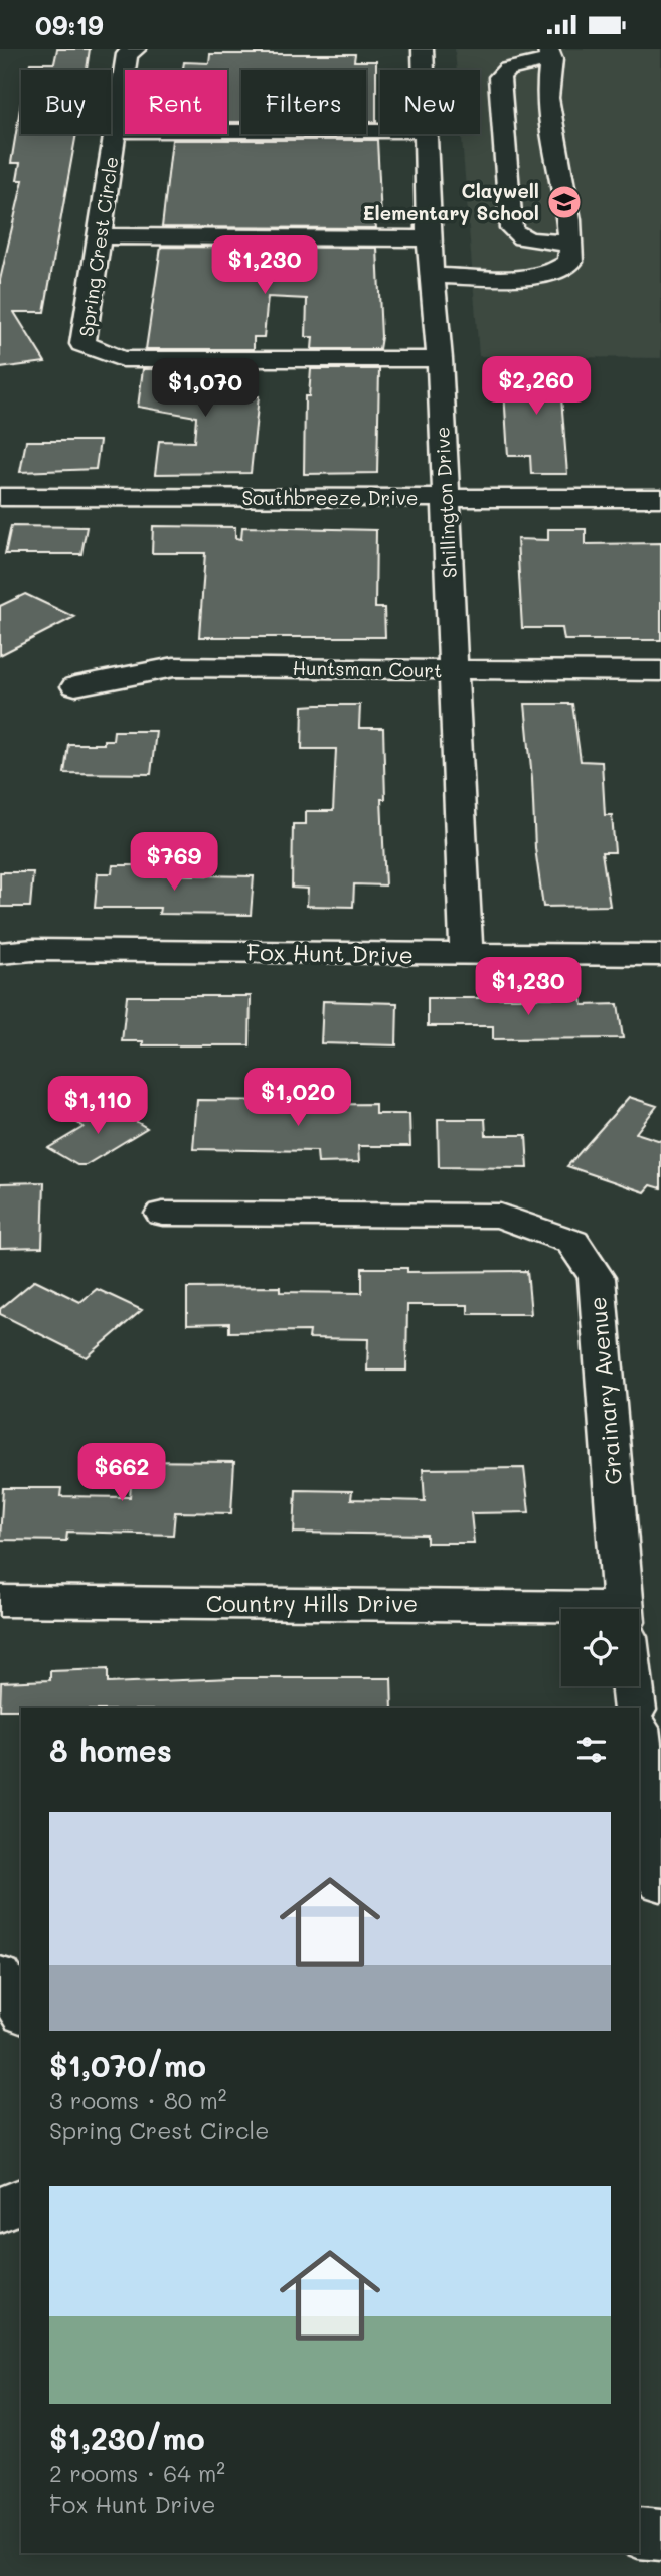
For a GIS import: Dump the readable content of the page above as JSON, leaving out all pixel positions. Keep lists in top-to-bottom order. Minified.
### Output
{"streets":{"street":["Spring Crest Circle","Southbreeze Drive","Shillington Drive","Huntsman Court","Fox Hunt Drive","Grainary Avenue","Country Hills Drive"]},"crossings":[["Spring Crest Circle","Shillington Drive"],["Southbreeze Drive","Shillington Drive"],["Shillington Drive","Huntsman Court"],["Shillington Drive","Fox Hunt Drive"]],"places":{"school or university":["Claywell Elementary School"]},"page":{"status":"09:19","chip":["Buy","Rent","Filters","New"],"price":["$1,230","$2,260","$1,070","$769","$1,230","$1,020","$1,110","$662"],"heading":"8 homes","list":[{"name":"$1,070/mo","note":"3 rooms · 80 m² · Spring Crest Circle"},{"name":"$1,230/mo","note":"2 rooms · 64 m² · Fox Hunt Drive"}]}}
